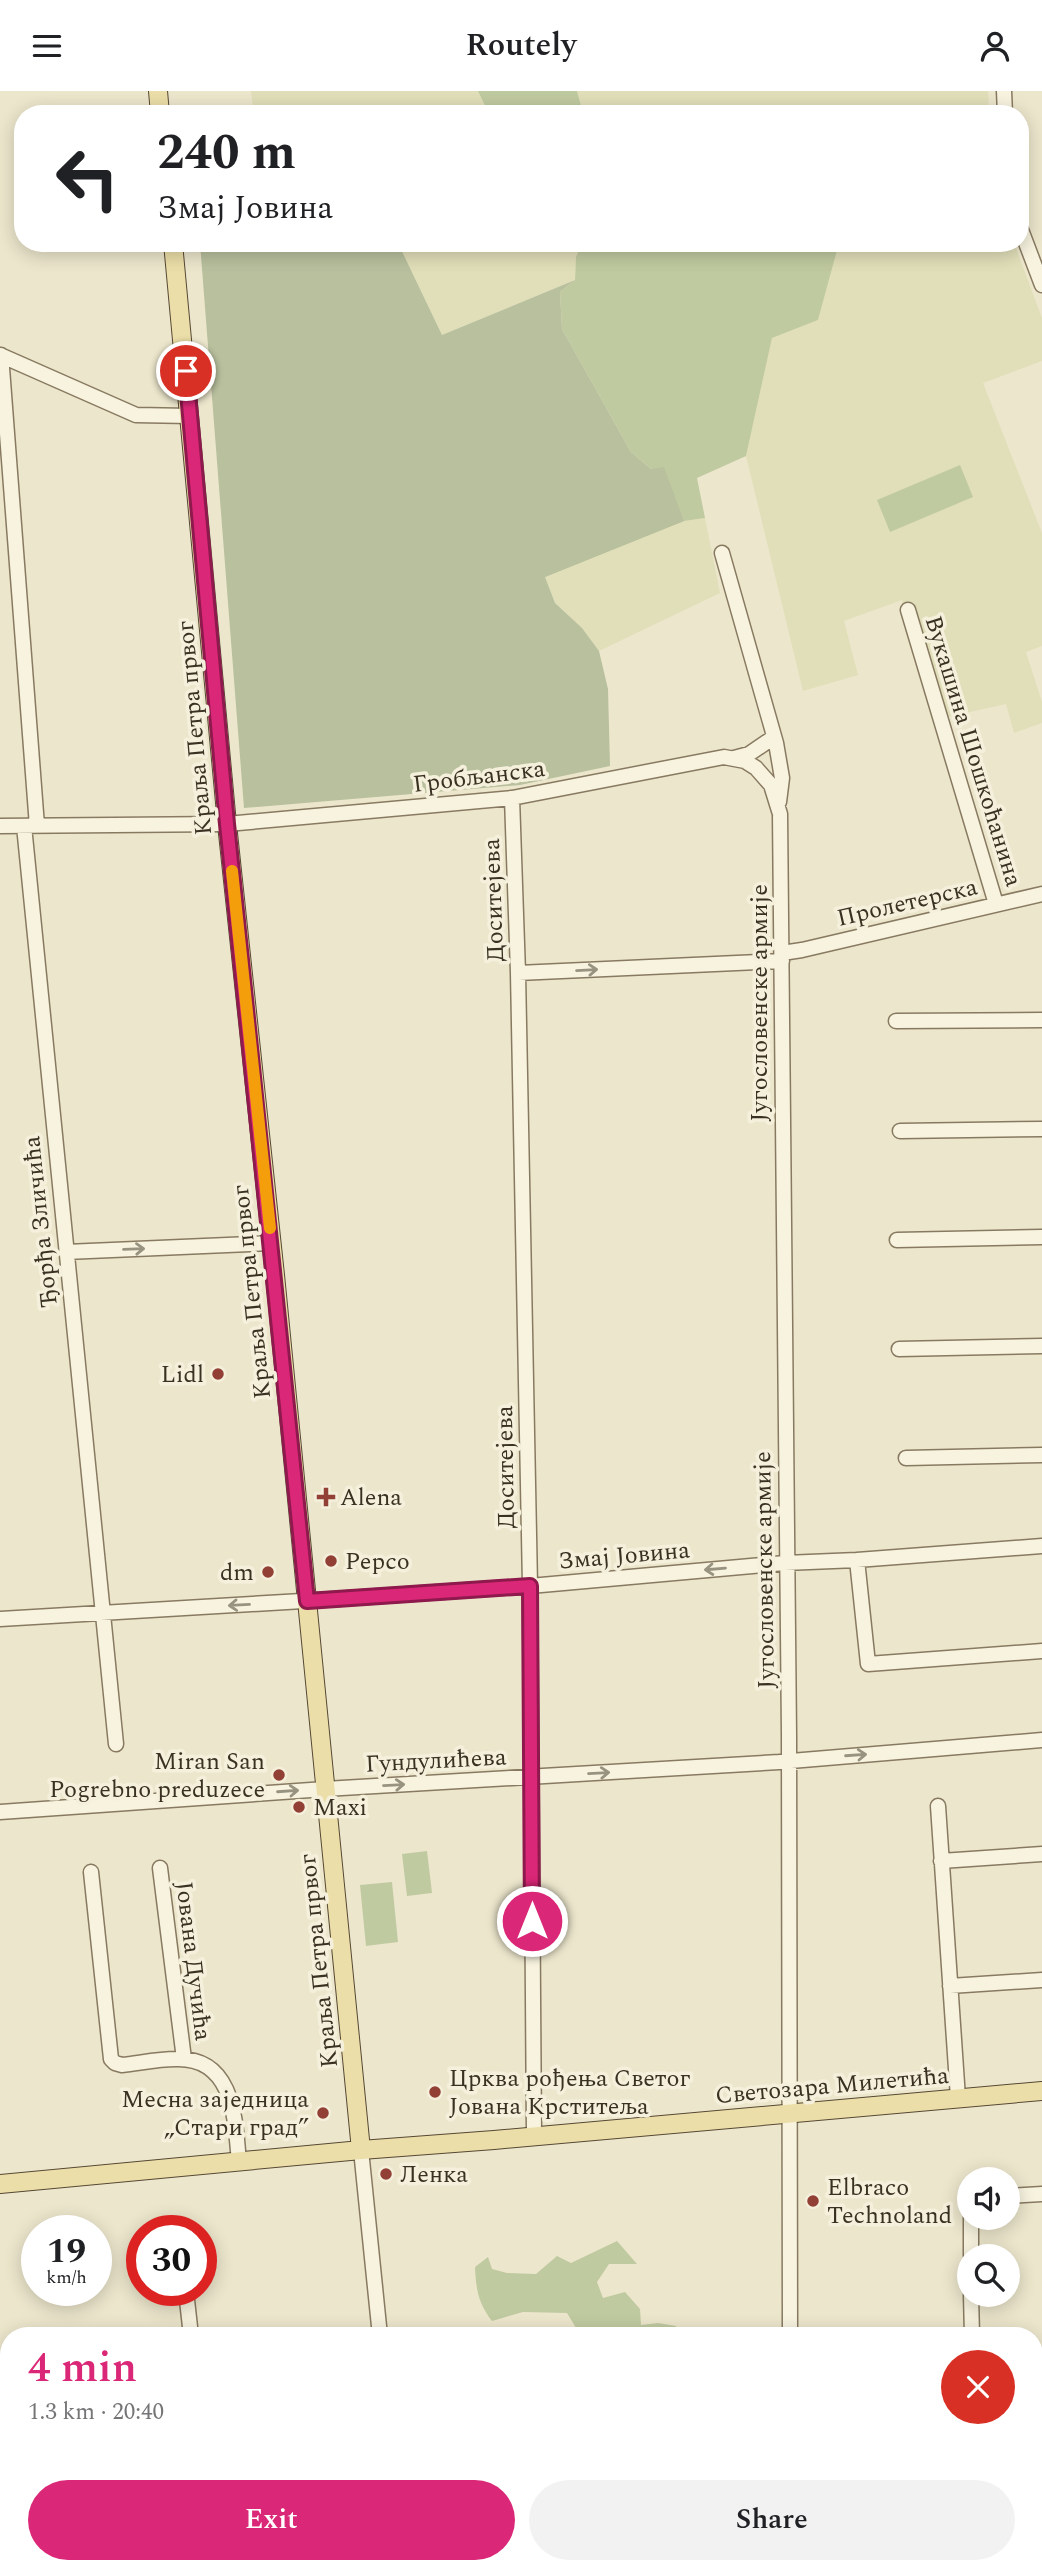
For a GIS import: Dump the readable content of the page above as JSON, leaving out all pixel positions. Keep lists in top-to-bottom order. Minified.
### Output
{"streets":{"main road":["Краља Петра првог","Светозара Милетића"],"street":["Вукашина Шошкоћанина","Гробљанска","Доситејева","Пролетерска","Југословенске армије","Ђорђа Зличића","Змај Јовина","Гундулићева","Јована Дучића"]},"crossings":[["Краља Петра првог","Гробљанска"],["Краља Петра првог","Змај Јовина"],["Краља Петра првог","Гундулићева"],["Краља Петра првог","Светозара Милетића"],["Вукашина Шошкоћанина","Пролетерска"],["Гробљанска","Доситејева"],["Гробљанска","Ђорђа Зличића"],["Доситејева","Пролетерска"],["Доситејева","Змај Јовина"],["Доситејева","Гундулићева"],["Доситејева","Светозара Милетића"],["Пролетерска","Југословенске армије"],["Југословенске армије","Змај Јовина"],["Југословенске армије","Гундулићева"],["Југословенске армије","Светозара Милетића"],["Ђорђа Зличића","Змај Јовина"]],"one_way":["Пролетерска","Змај Јовина","Гундулићева"],"places":{"other":["Lidl","Pepco","dm","Miran San Pogrebno preduzece","Maxi","Црква рођења Светог Јована Крститеља","Месна заједница „Стари град”","Ленка","Elbraco Technoland"],"health":["Alena"]},"page":{"header":"Routely","turn":["240 m","Змај Јовина"],"speed":"19 km/h","limit":"30","heading":["4 min","1.3 km · 20:40"],"buttons":["Exit","Share"]}}
